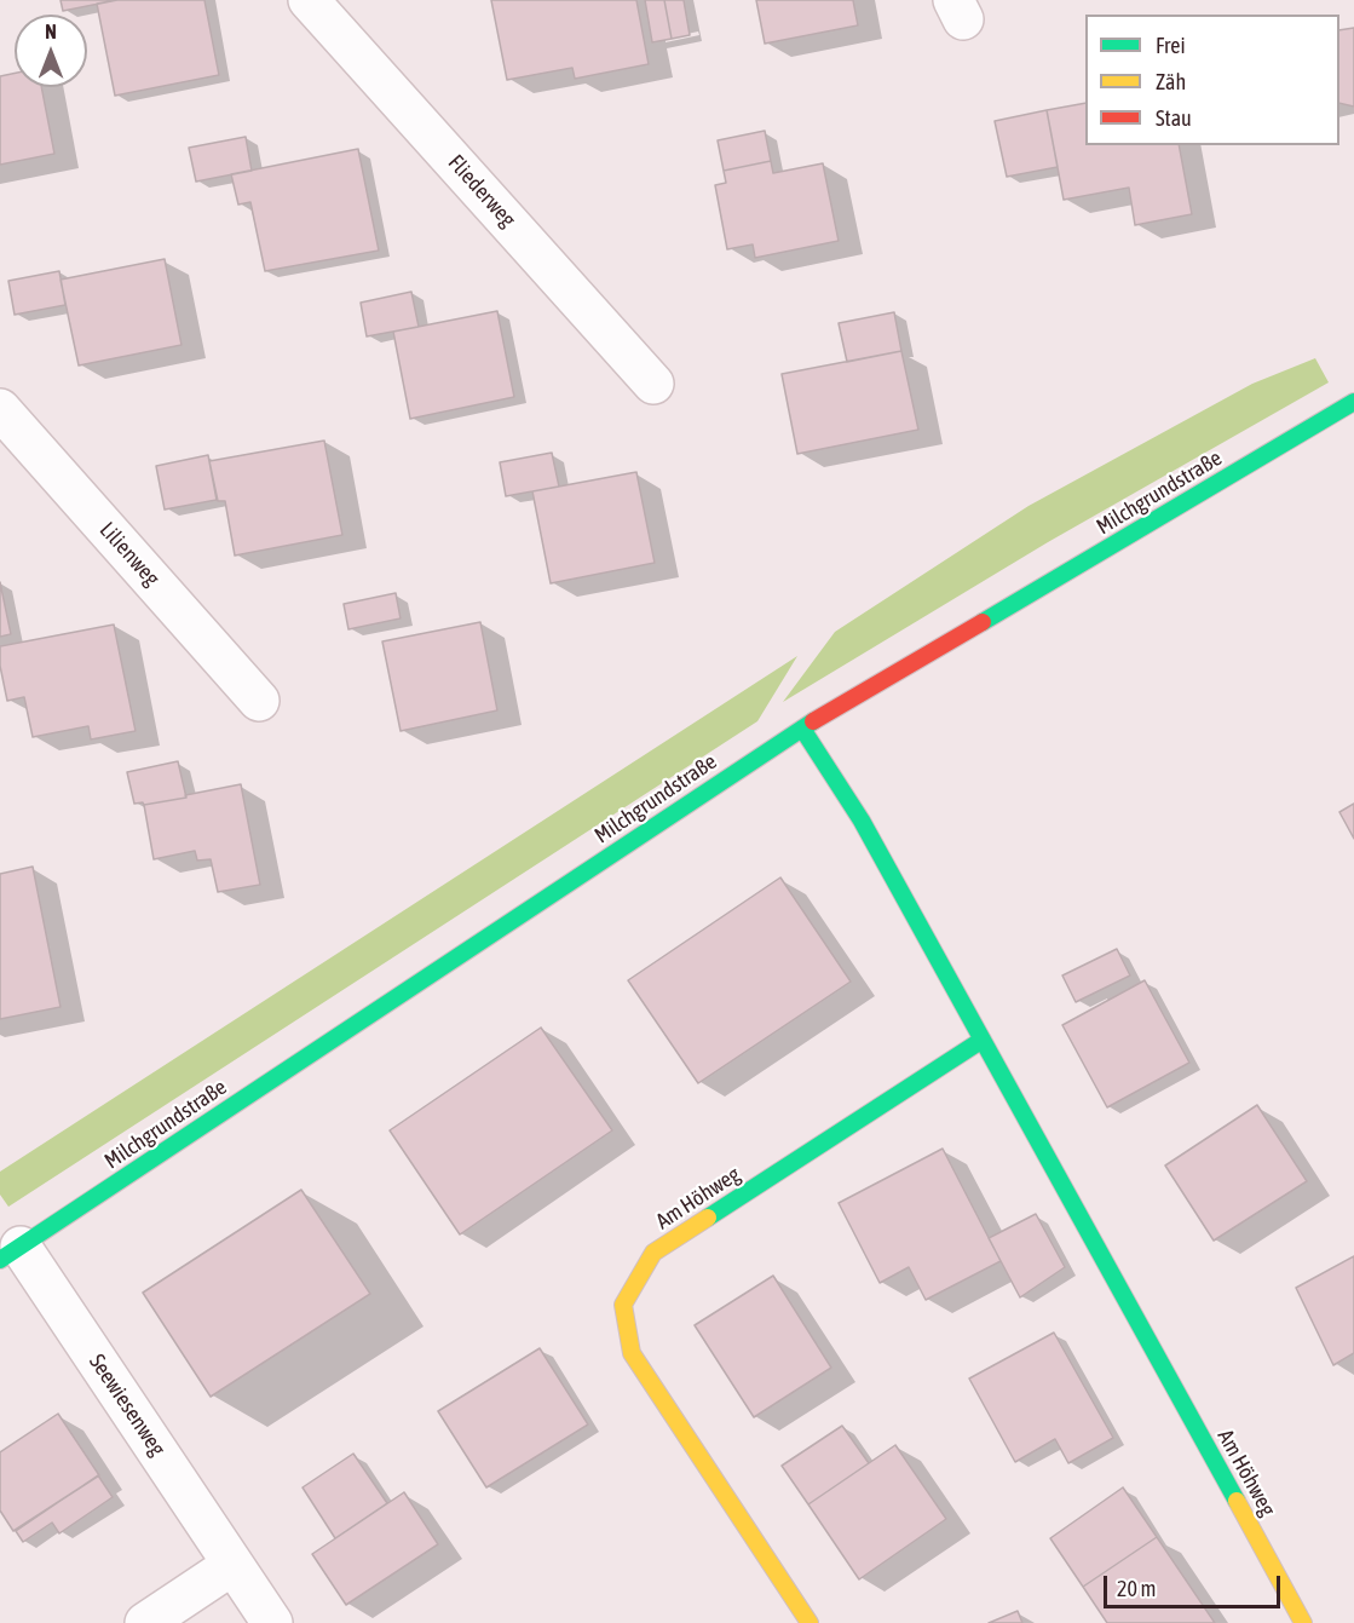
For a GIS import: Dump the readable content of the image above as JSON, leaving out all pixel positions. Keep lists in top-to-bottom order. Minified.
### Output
{"streets":{"street":["Fliederweg","Milchgrundstraße","Lilienweg","Am Höhweg","Seewiesenweg"]},"crossings":[["Milchgrundstraße","Am Höhweg"],["Milchgrundstraße","Seewiesenweg"]],"legend":["Frei","Zäh","Stau"],"scale_bar":"20 m","north":"top"}
